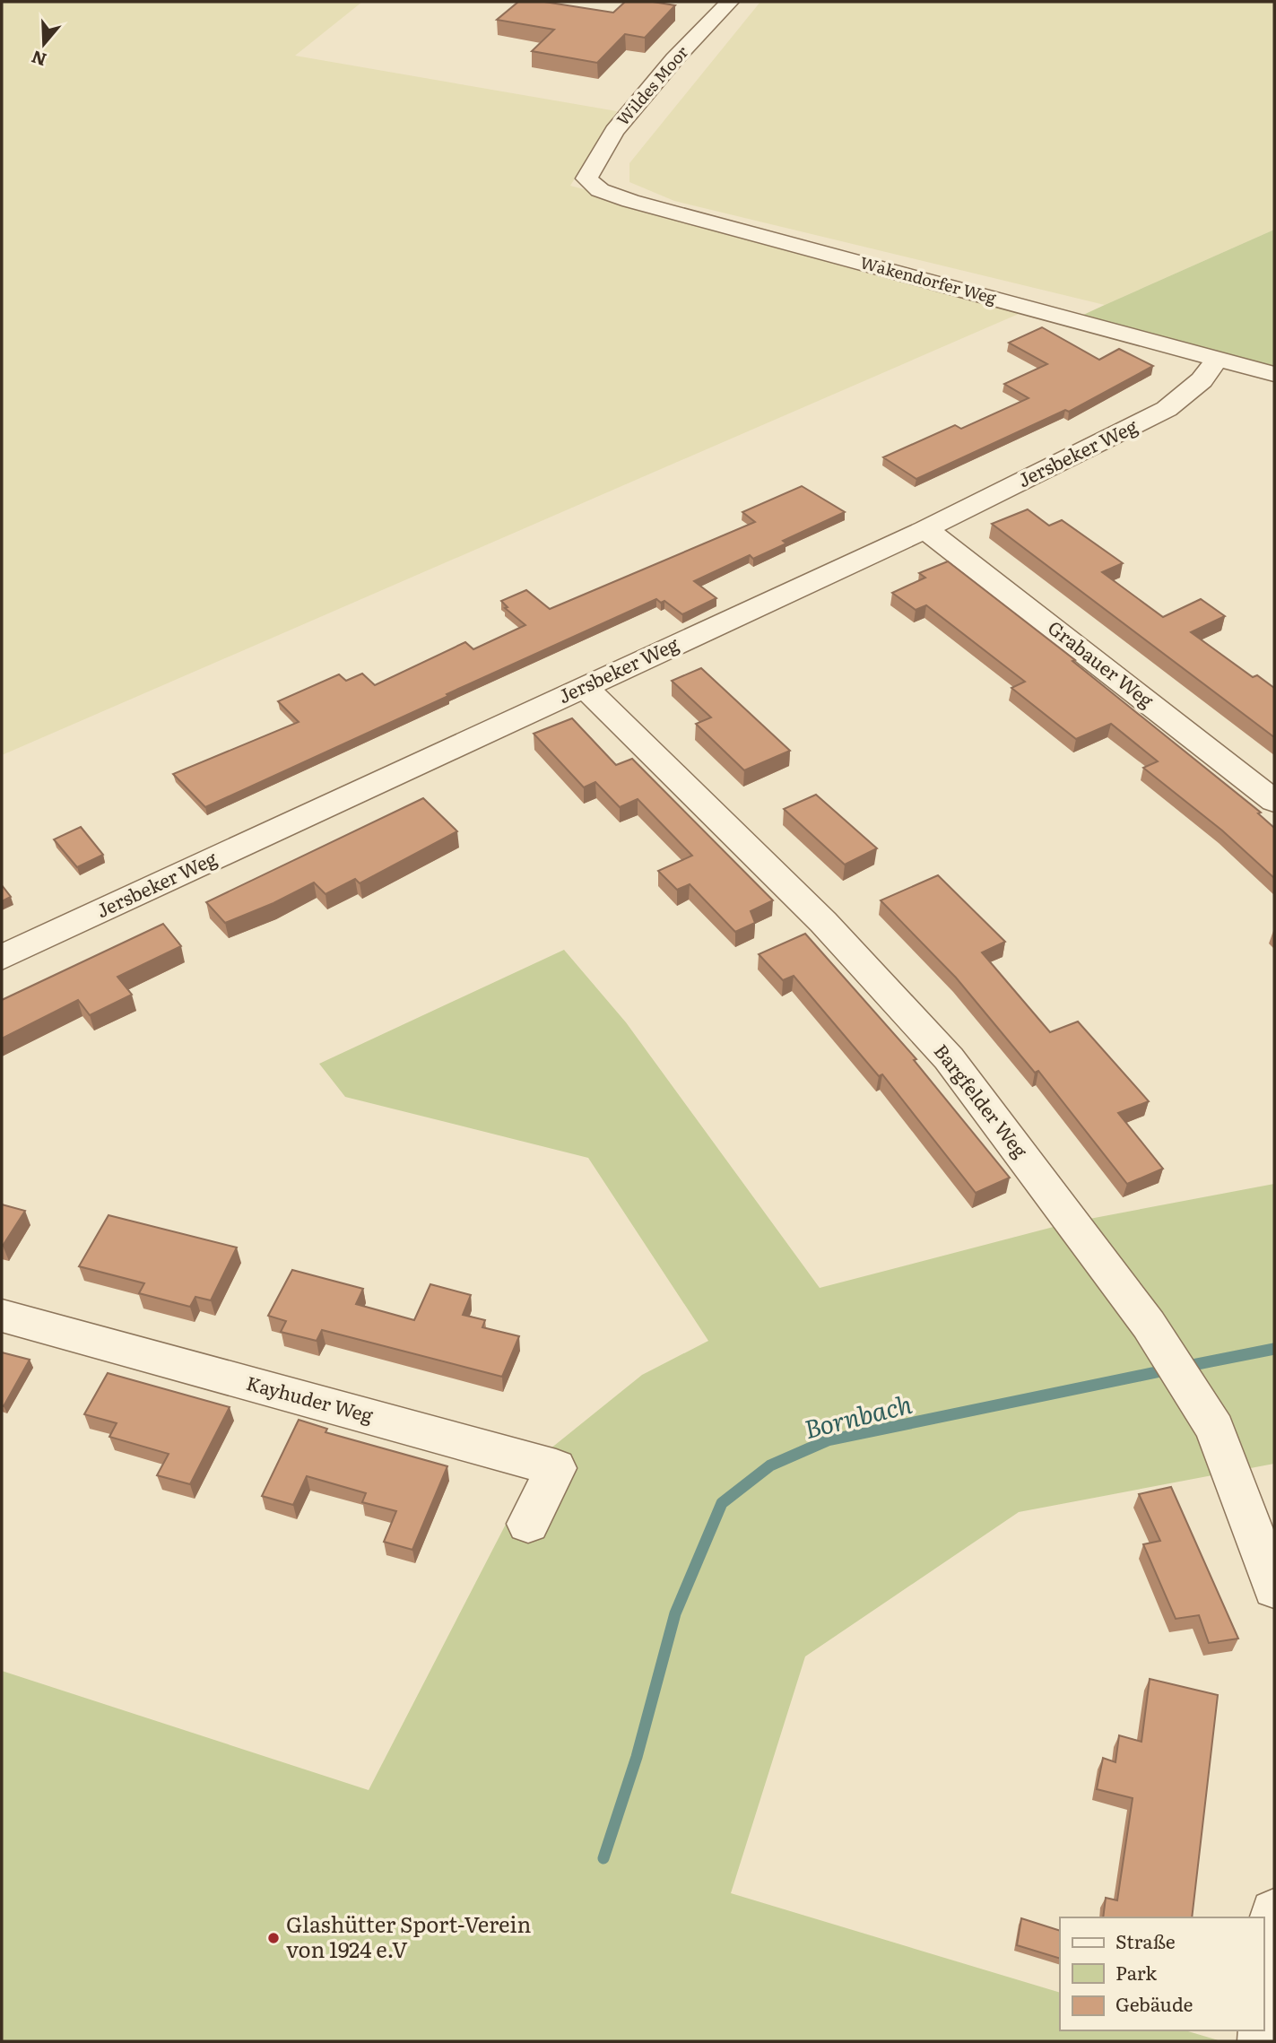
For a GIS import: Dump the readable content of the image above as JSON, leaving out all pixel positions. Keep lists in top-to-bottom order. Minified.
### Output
{"streets":{"street":["Wildes Moor","Wakendorfer Weg","Jersbeker Weg","Grabauer Weg","Bargfelder Weg","Kayhuder Weg"]},"crossings":[["Wildes Moor","Wakendorfer Weg"],["Wakendorfer Weg","Jersbeker Weg"],["Jersbeker Weg","Grabauer Weg"],["Jersbeker Weg","Bargfelder Weg"]],"water":["Bornbach"],"places":["Glashütter Sport-Verein von 1924 e.V"],"legend":["Straße","Park","Gebäude"],"north":"bottom"}
